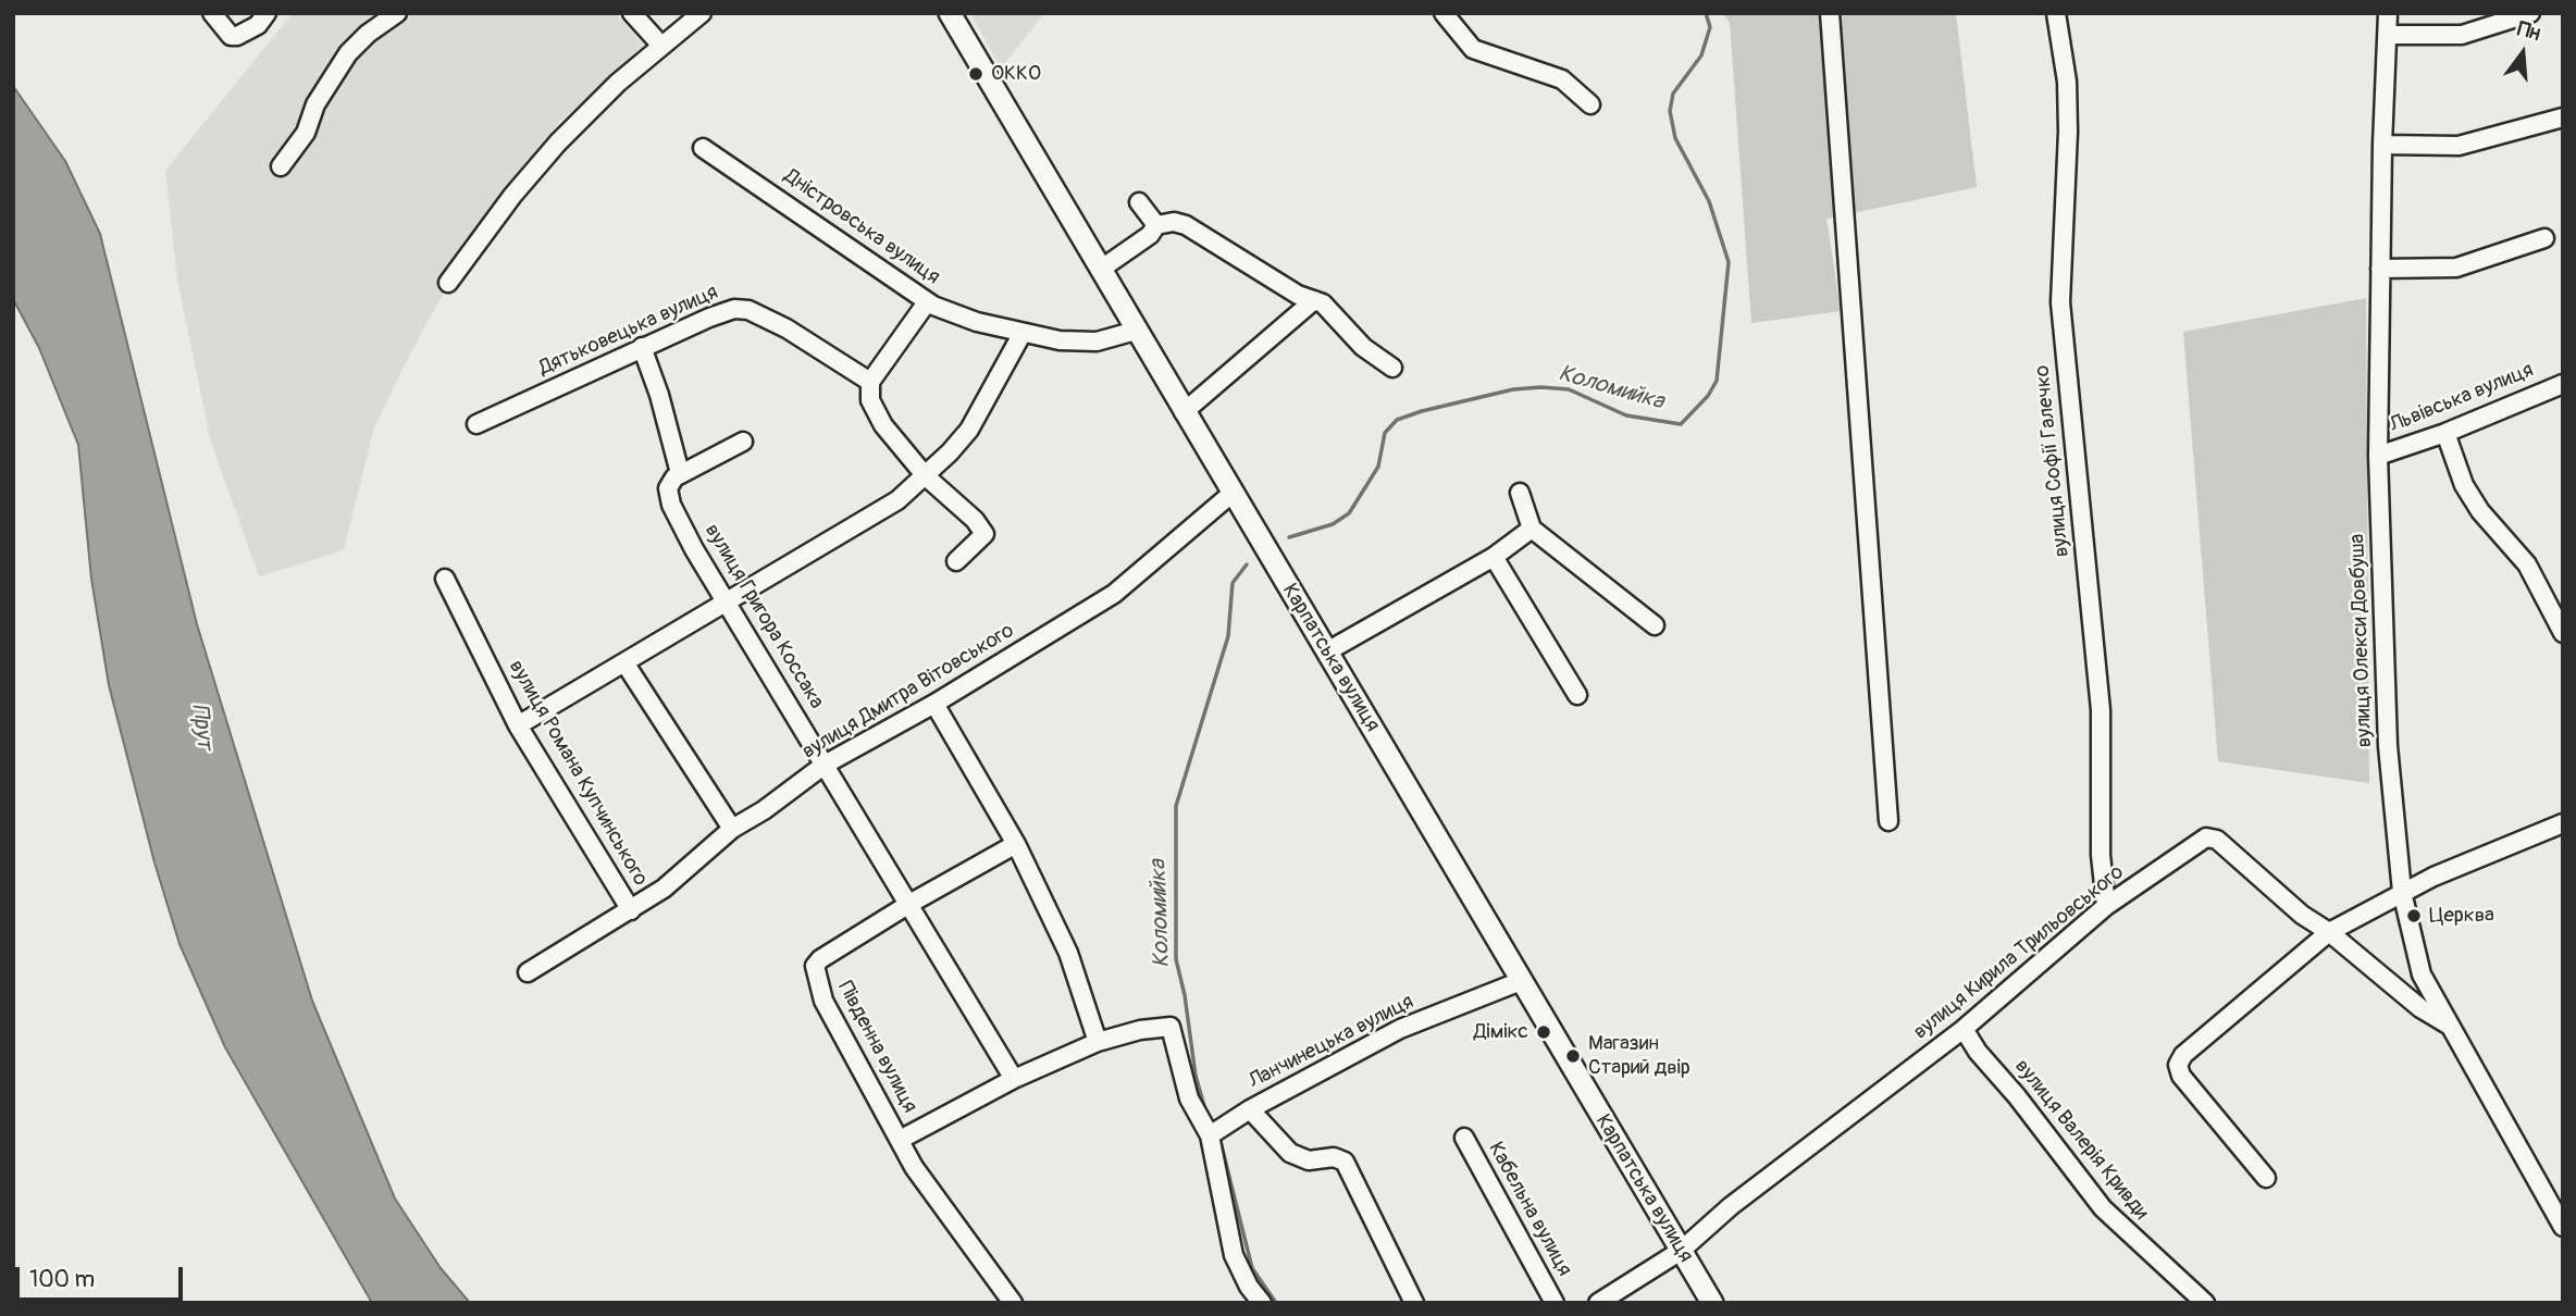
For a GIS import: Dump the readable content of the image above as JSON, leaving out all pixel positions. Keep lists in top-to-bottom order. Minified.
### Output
{"streets":{"main road":["Карпатська вулиця"],"street":["Дністровська вулиця","Дятьковецька вулиця","Львівська вулиця","вулиця Софії Галечко","вулиця Григора Коссака","вулиця Олекси Довбуша","вулиця Дмитра Вітовського","вулиця Романа Купчинського","вулиця Кирила Трильовського","Ланчинецька вулиця","Південна вулиця","вулиця Валерія Кривди","Кабельна вулиця"]},"crossings":[["Дністровська вулиця","Карпатська вулиця"],["Львівська вулиця","вулиця Олекси Довбуша"],["вулиця Софії Галечко","вулиця Кирила Трильовського"],["вулиця Григора Коссака","вулиця Дмитра Вітовського"],["вулиця Григора Коссака","Південна вулиця"],["Карпатська вулиця","вулиця Дмитра Вітовського"],["Карпатська вулиця","вулиця Кирила Трильовського"],["Карпатська вулиця","Ланчинецька вулиця"],["вулиця Дмитра Вітовського","вулиця Романа Купчинського"],["вулиця Кирила Трильовського","вулиця Валерія Кривди"]],"water":["Коломийка","Прут"],"places":["ОККО","Церква","Дімікс","Магазин Старий двір"],"scale_bar":"100 m","north":"top"}
